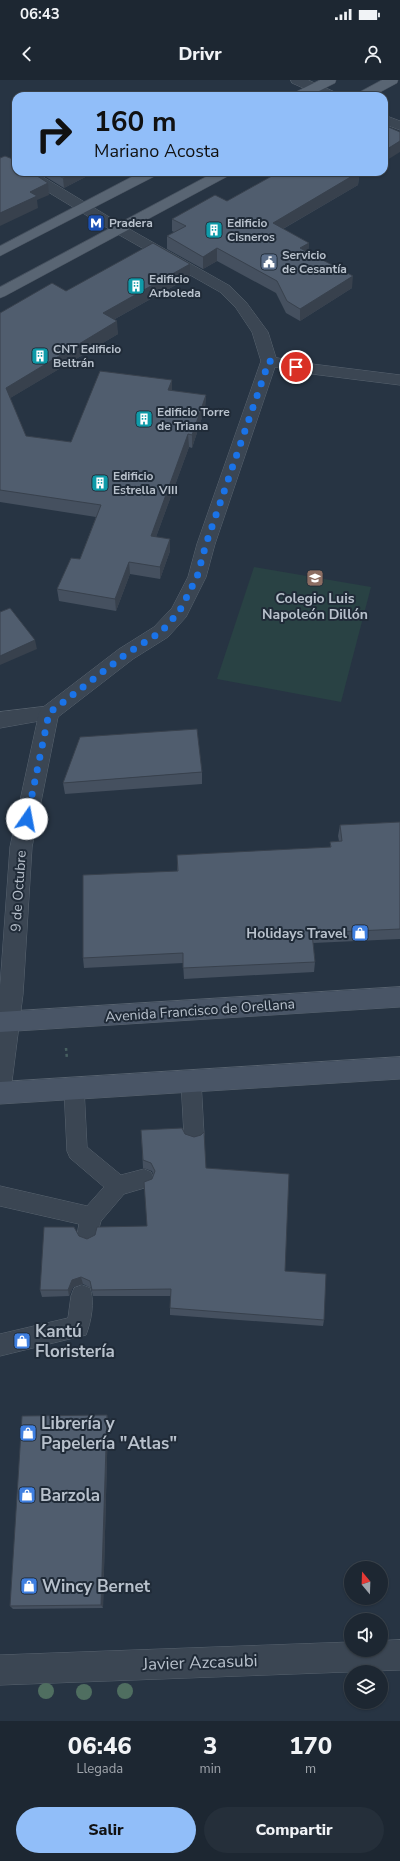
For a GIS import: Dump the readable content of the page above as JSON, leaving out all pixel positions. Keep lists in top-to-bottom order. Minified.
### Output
{"streets":{"main road":["Avenida Francisco de Orellana"],"street":["9 de Octubre","Javier Azcasubi"]},"crossings":[["9 de Octubre","Avenida Francisco de Orellana"]],"places":{"metro station":["Pradera"],"building":["Edificio Cisneros","Edificio Arboleda","CNT Edificio Beltrán","Edificio Torre de Triana","Edificio Estrella VIII"],"public building":["Servicio de Cesantía"],"school or university":["Colegio Luis Napoleón Dillón"],"shop":["Holidays Travel","Kantú Floristería","Librería y Papelería \"Atlas\"","Barzola","Wincy Bernet"]},"north":"top","page":{"status":"06:43","header":"Drivr","turn":["160 m","Mariano Acosta"],"eta":["06:46","Llegada","3","min","170","m"],"buttons":["Salir","Compartir"]}}
